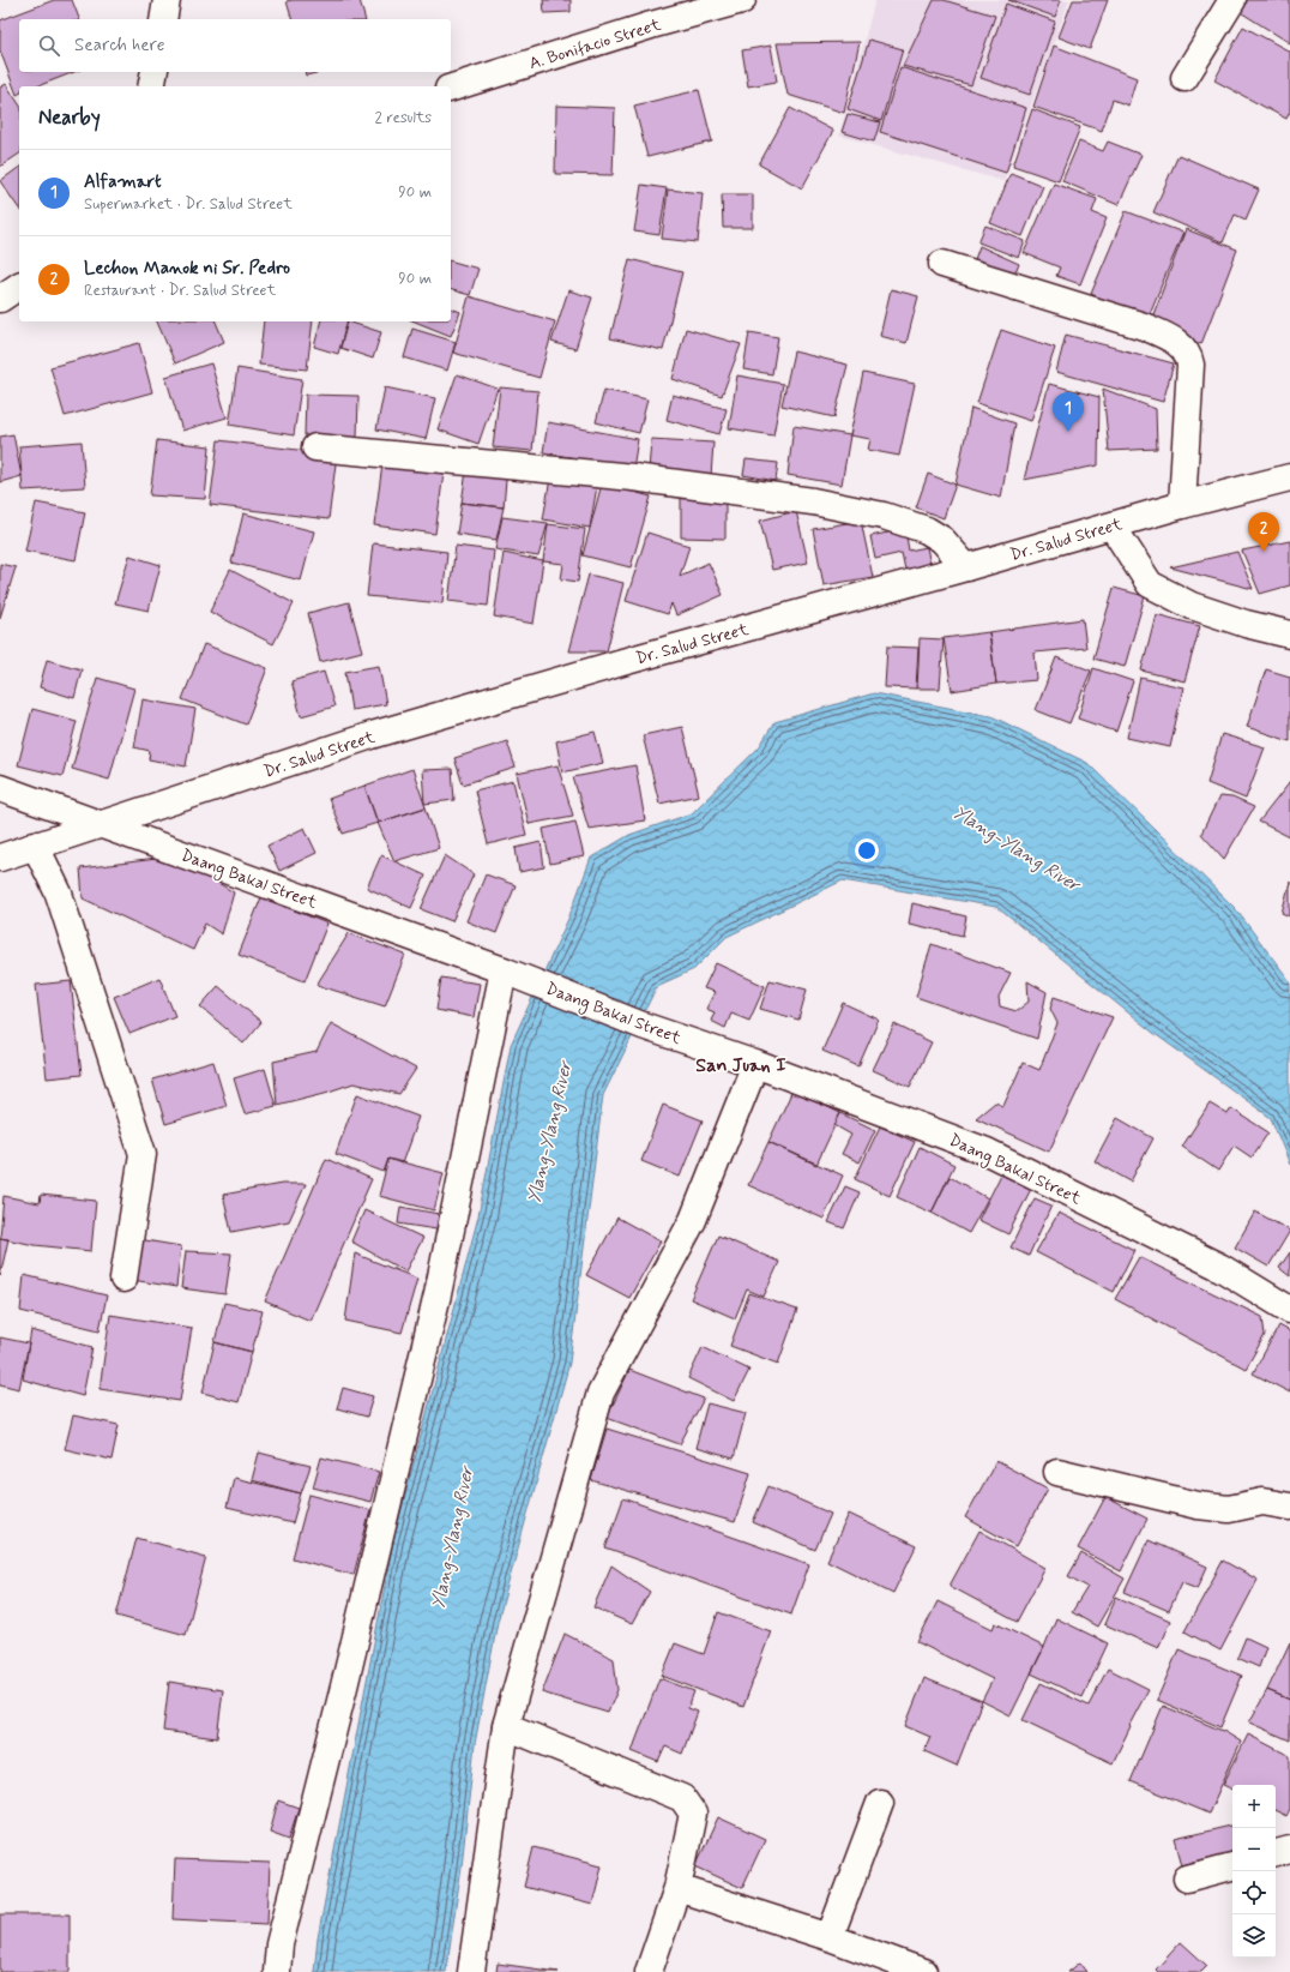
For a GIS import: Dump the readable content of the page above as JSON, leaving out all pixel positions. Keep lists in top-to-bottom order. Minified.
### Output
{"streets":{"street":["A. Bonifacio Street","Dr. Salud Street","Daang Bakal Street"]},"crossings":[["Dr. Salud Street","Daang Bakal Street"]],"districts":["San Juan I"],"water":["Ylang-Ylang River"],"page":{"search":"Search here","heading":["Nearby","2 results"],"list":[{"mark":"1","name":"Alfamart","note":"Supermarket · Dr. Salud Street","value":"90 m"},{"mark":"2","name":"Lechon Manok ni Sr. Pedro","note":"Restaurant · Dr. Salud Street","value":"90 m"}],"pins":["1","2"],"map_buttons":["+","−"]}}
